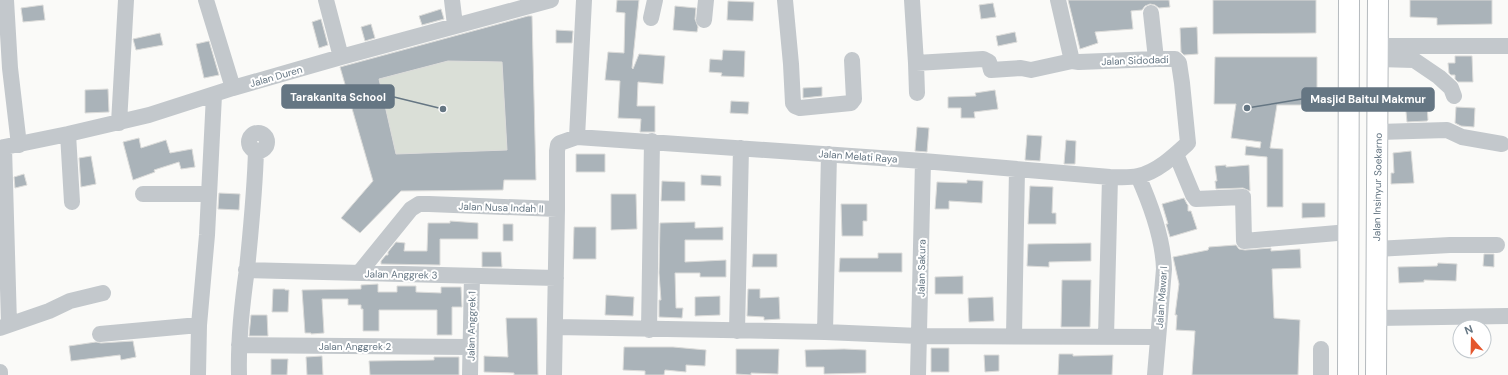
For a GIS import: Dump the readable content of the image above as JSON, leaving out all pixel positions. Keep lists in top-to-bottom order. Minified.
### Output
{"streets":{"main road":["Jalan Insinyur Soekarno"],"street":["Jalan Sidodadi","Jalan Duren","Jalan Melati Raya","Jalan Nusa Indah II","Jalan Sakura","Jalan Anggrek 3","Jalan Mawar I","Jalan Anggrek 1","Jalan Anggrek 2"]},"crossings":[["Jalan Melati Raya","Jalan Sakura"],["Jalan Melati Raya","Jalan Mawar I"],["Jalan Nusa Indah II","Jalan Anggrek 3"],["Jalan Anggrek 3","Jalan Anggrek 1"],["Jalan Anggrek 1","Jalan Anggrek 2"]],"places":["Masjid Baitul Makmur","Tarakanita School"],"north":"top"}
